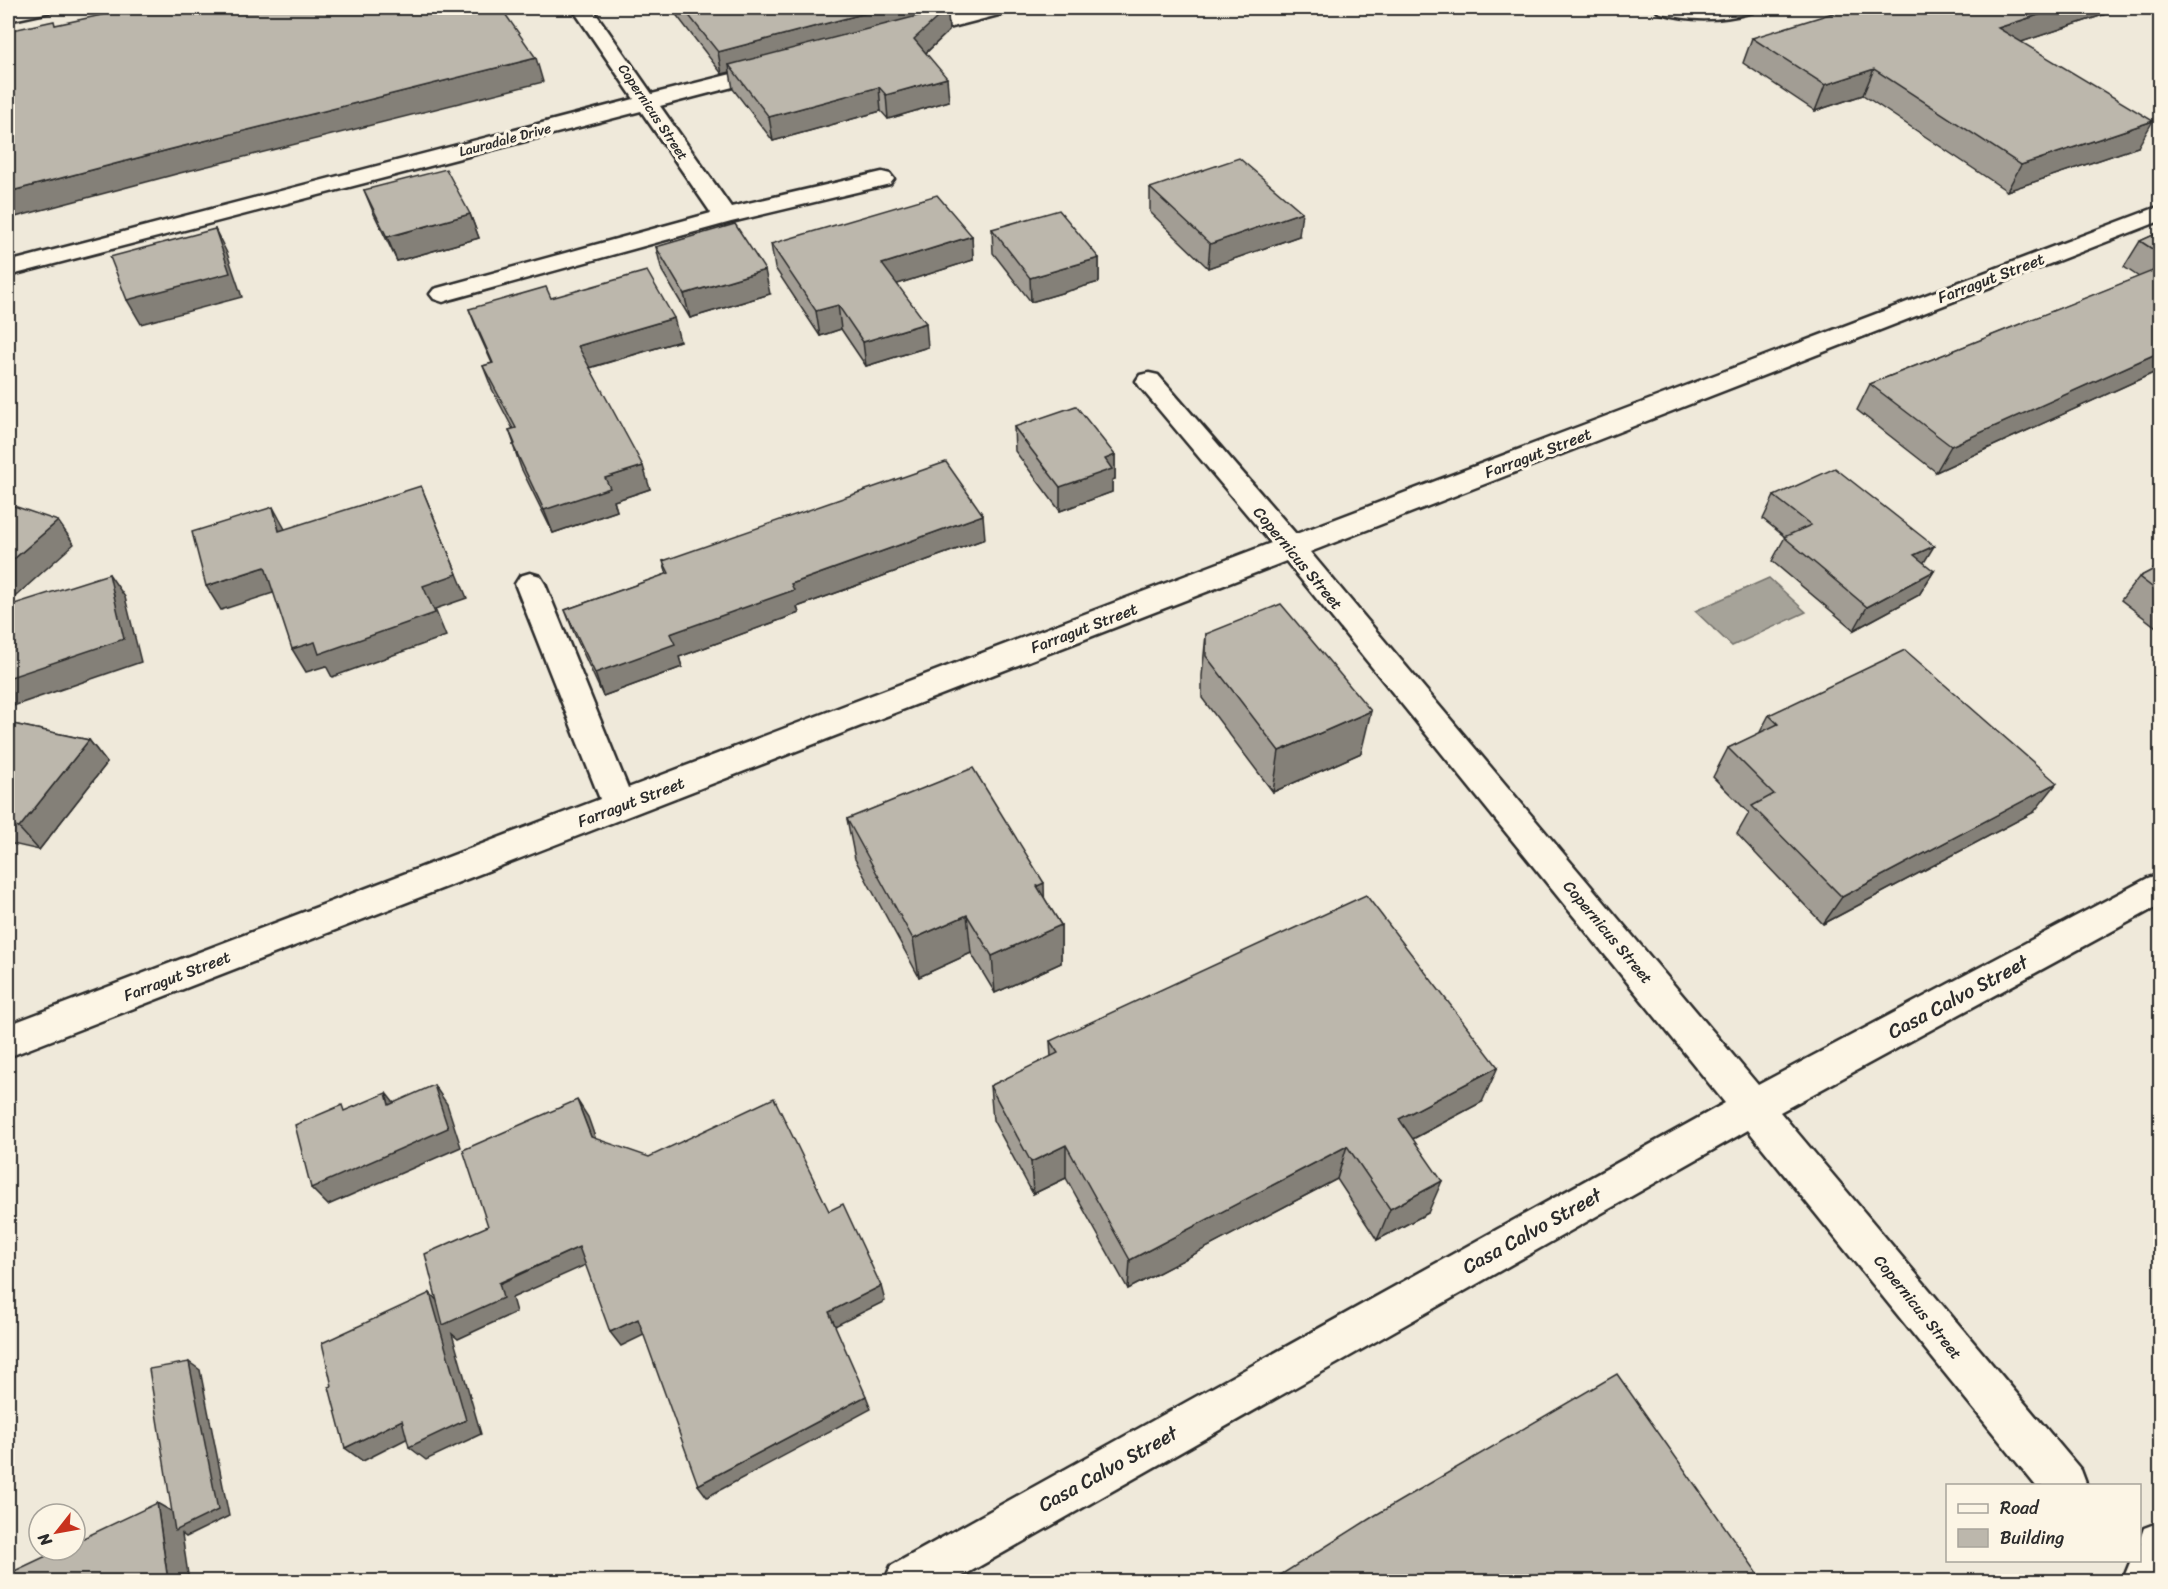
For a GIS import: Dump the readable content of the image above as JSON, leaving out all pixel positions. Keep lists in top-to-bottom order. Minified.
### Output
{"streets":{"street":["Copernicus Street","Lauradale Drive","Farragut Street","Casa Calvo Street"]},"crossings":[["Copernicus Street","Lauradale Drive"],["Copernicus Street","Farragut Street"],["Copernicus Street","Casa Calvo Street"]],"legend":["Road","Building"],"north":"bottom left"}
